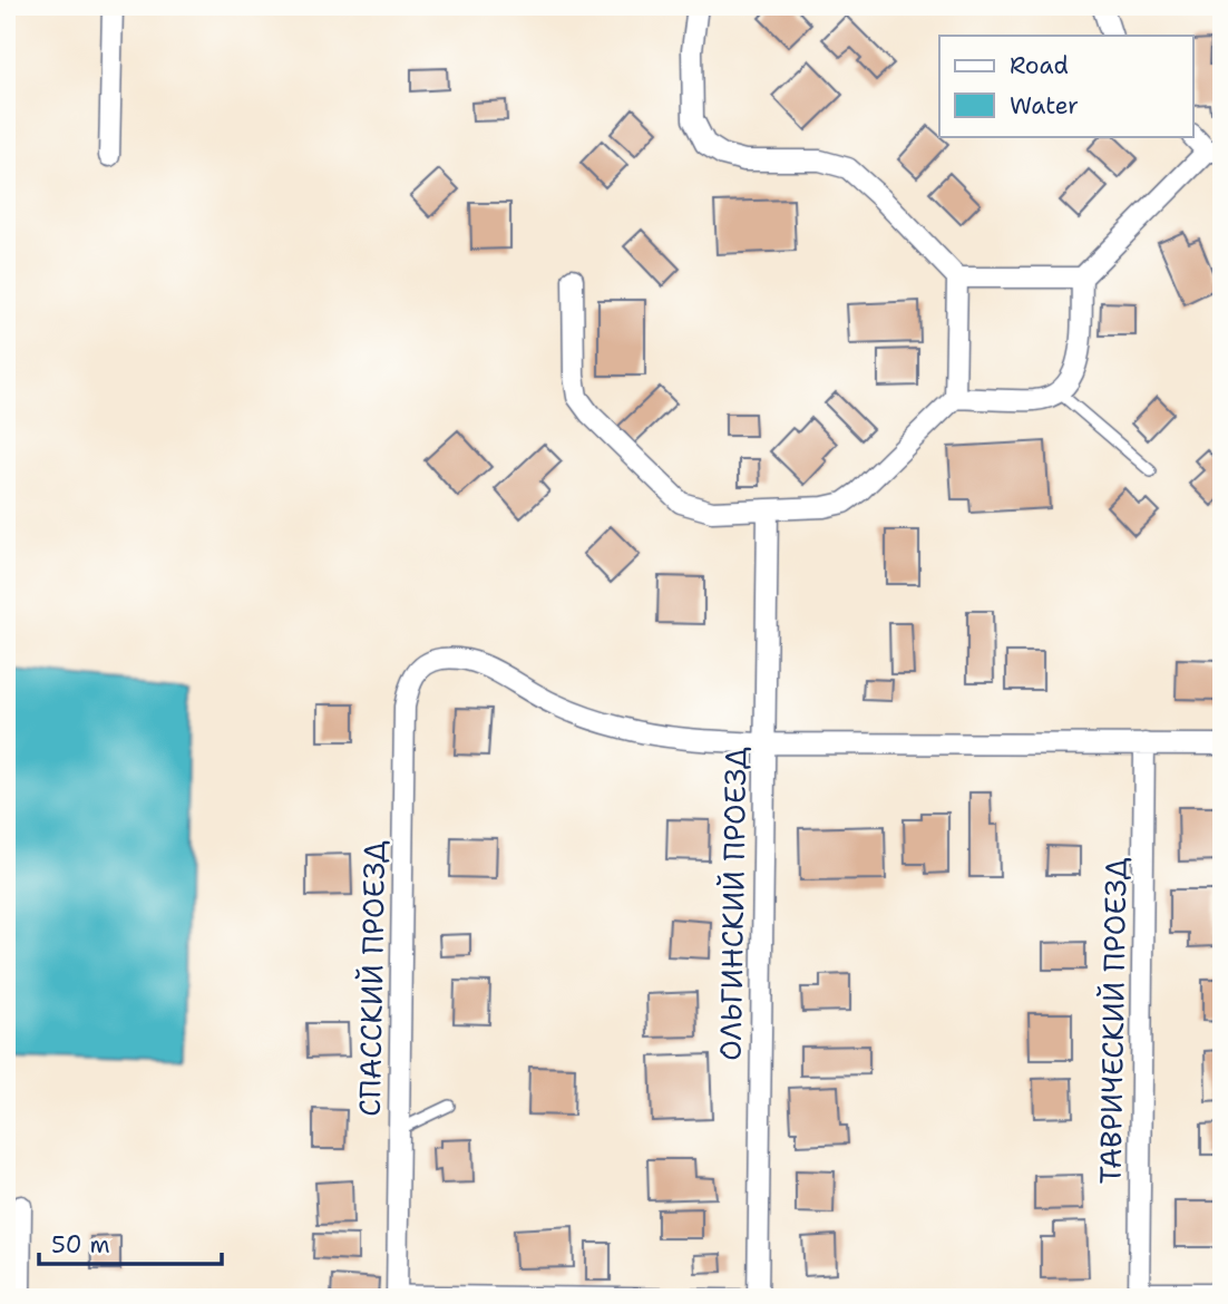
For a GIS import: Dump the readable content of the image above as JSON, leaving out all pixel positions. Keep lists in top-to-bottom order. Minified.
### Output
{"streets":{"street":["ОЛЬГИНСКИЙ ПРОЕЗД","СПАССКИЙ ПРОЕЗД","ТАВРИЧЕСКИЙ ПРОЕЗД"]},"crossings":[["ОЛЬГИНСКИЙ ПРОЕЗД","СПАССКИЙ ПРОЕЗД"]],"legend":["Road","Water"],"scale_bar":"50 m"}
